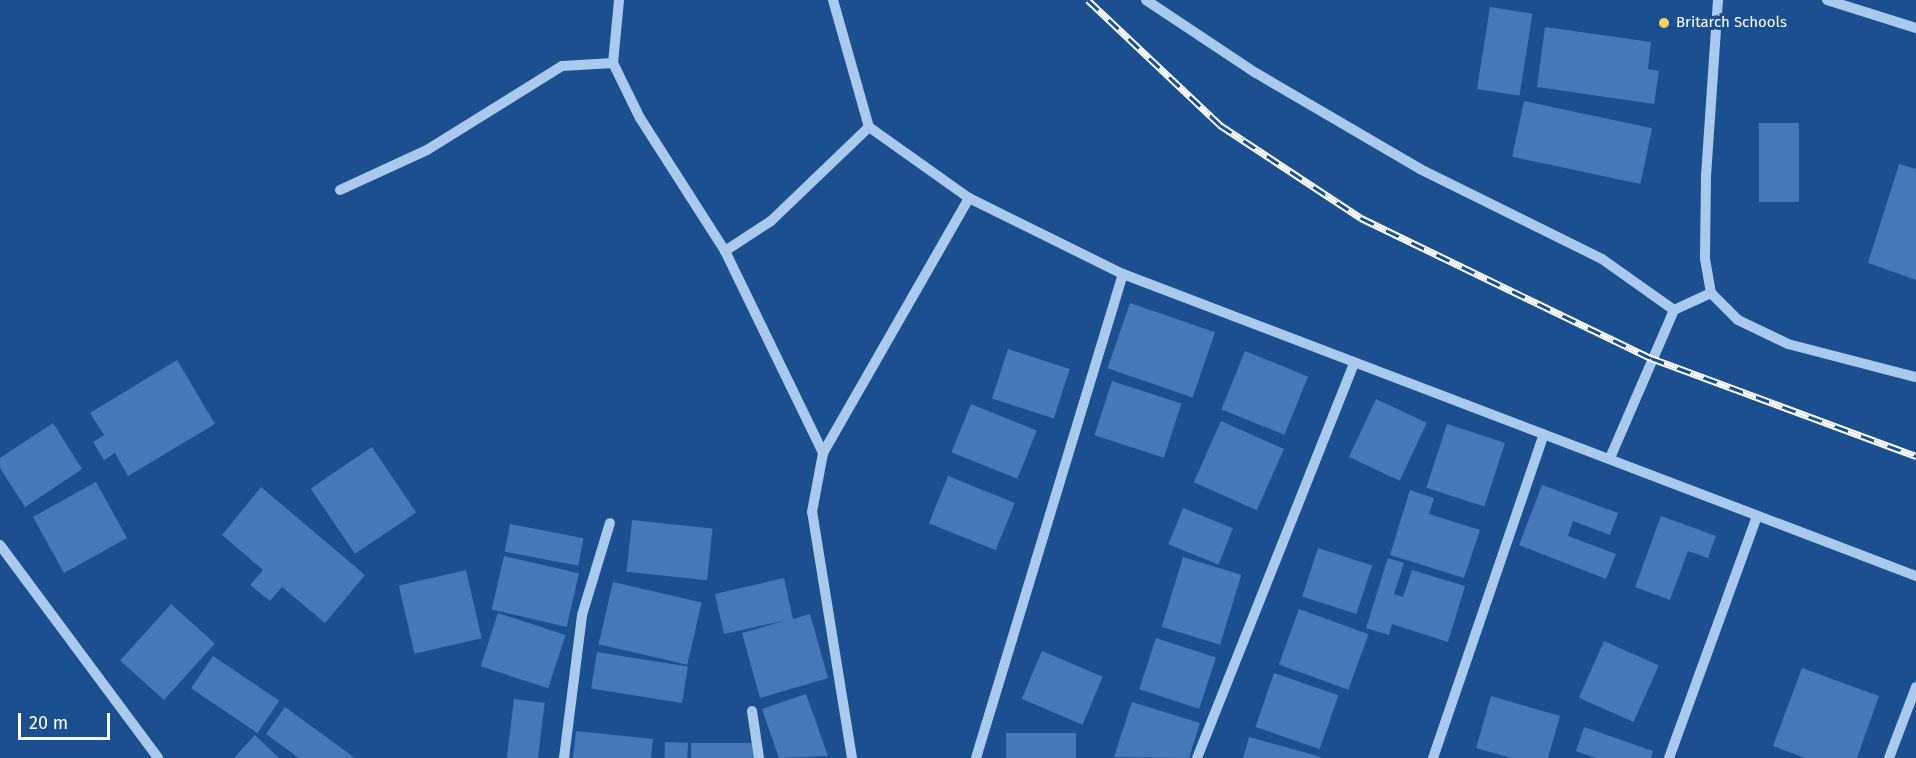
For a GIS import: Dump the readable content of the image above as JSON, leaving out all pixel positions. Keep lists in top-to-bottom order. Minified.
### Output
{"places":["Britarch Schools"],"scale_bar":"20 m"}
